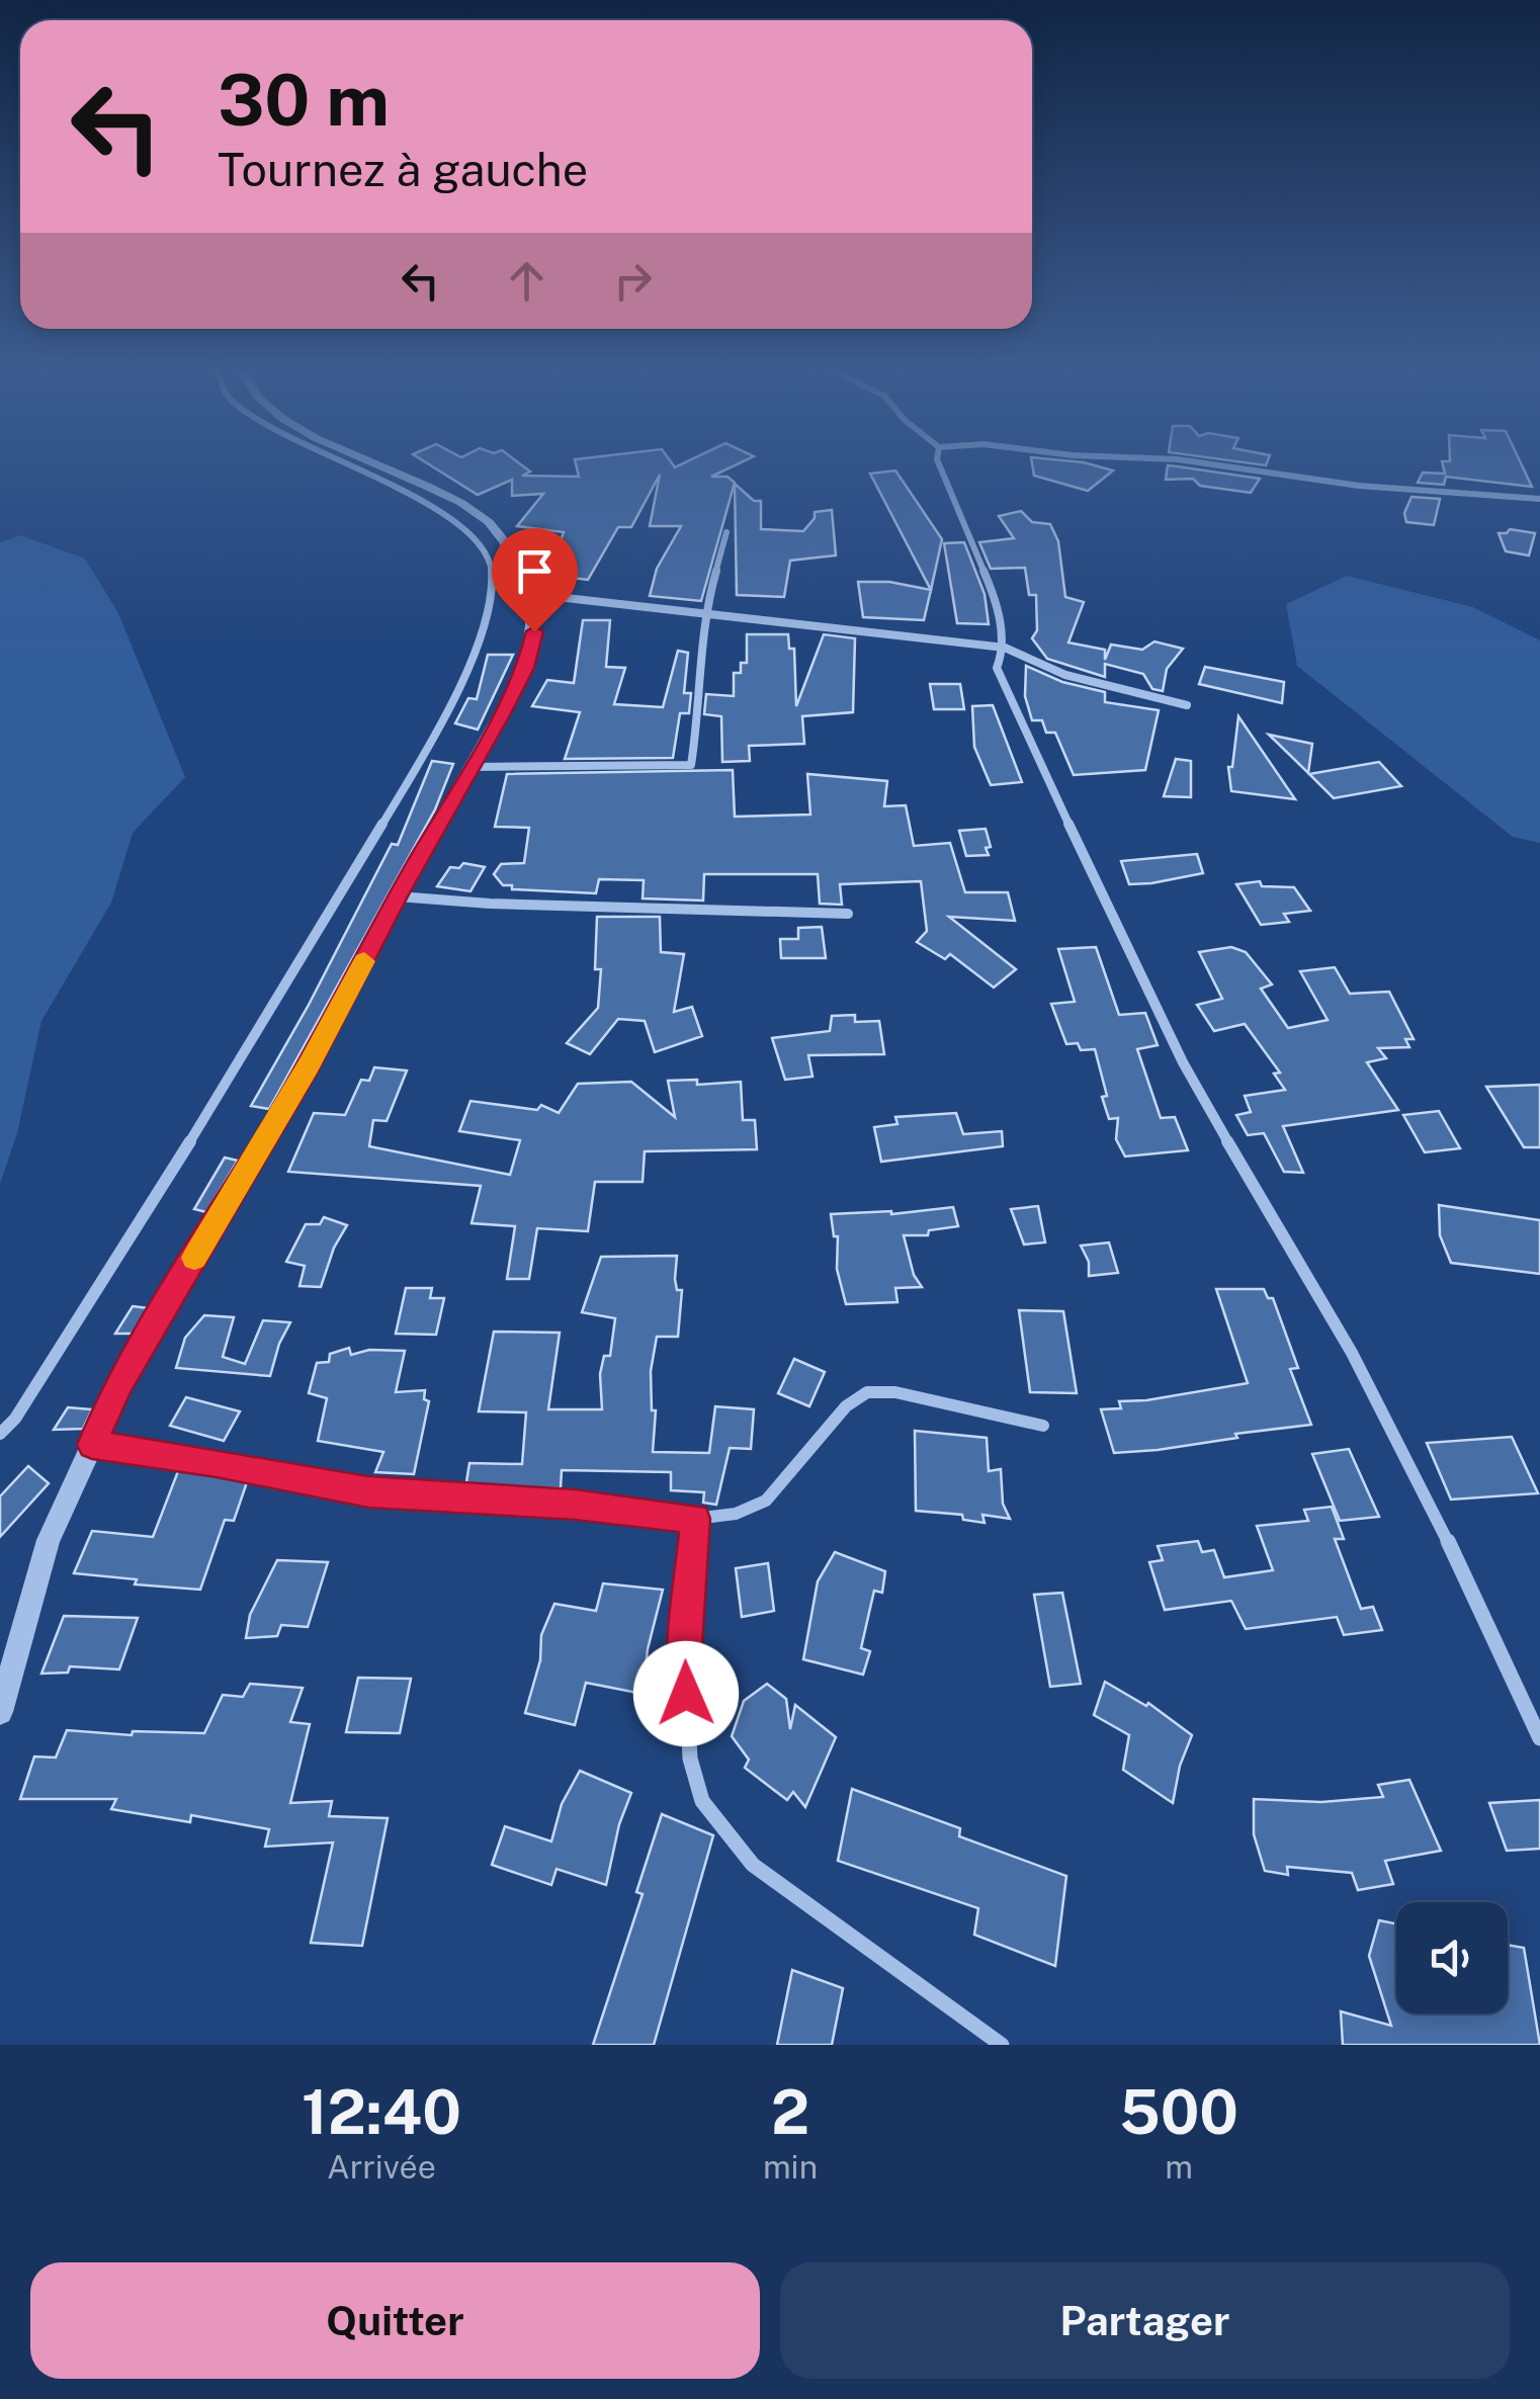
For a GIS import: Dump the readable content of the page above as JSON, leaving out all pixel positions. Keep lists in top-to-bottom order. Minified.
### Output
{"page":{"turn":["30 m","Tournez à gauche"],"eta":["12:40","Arrivée","2","min","500","m"],"buttons":["Quitter","Partager"]}}
